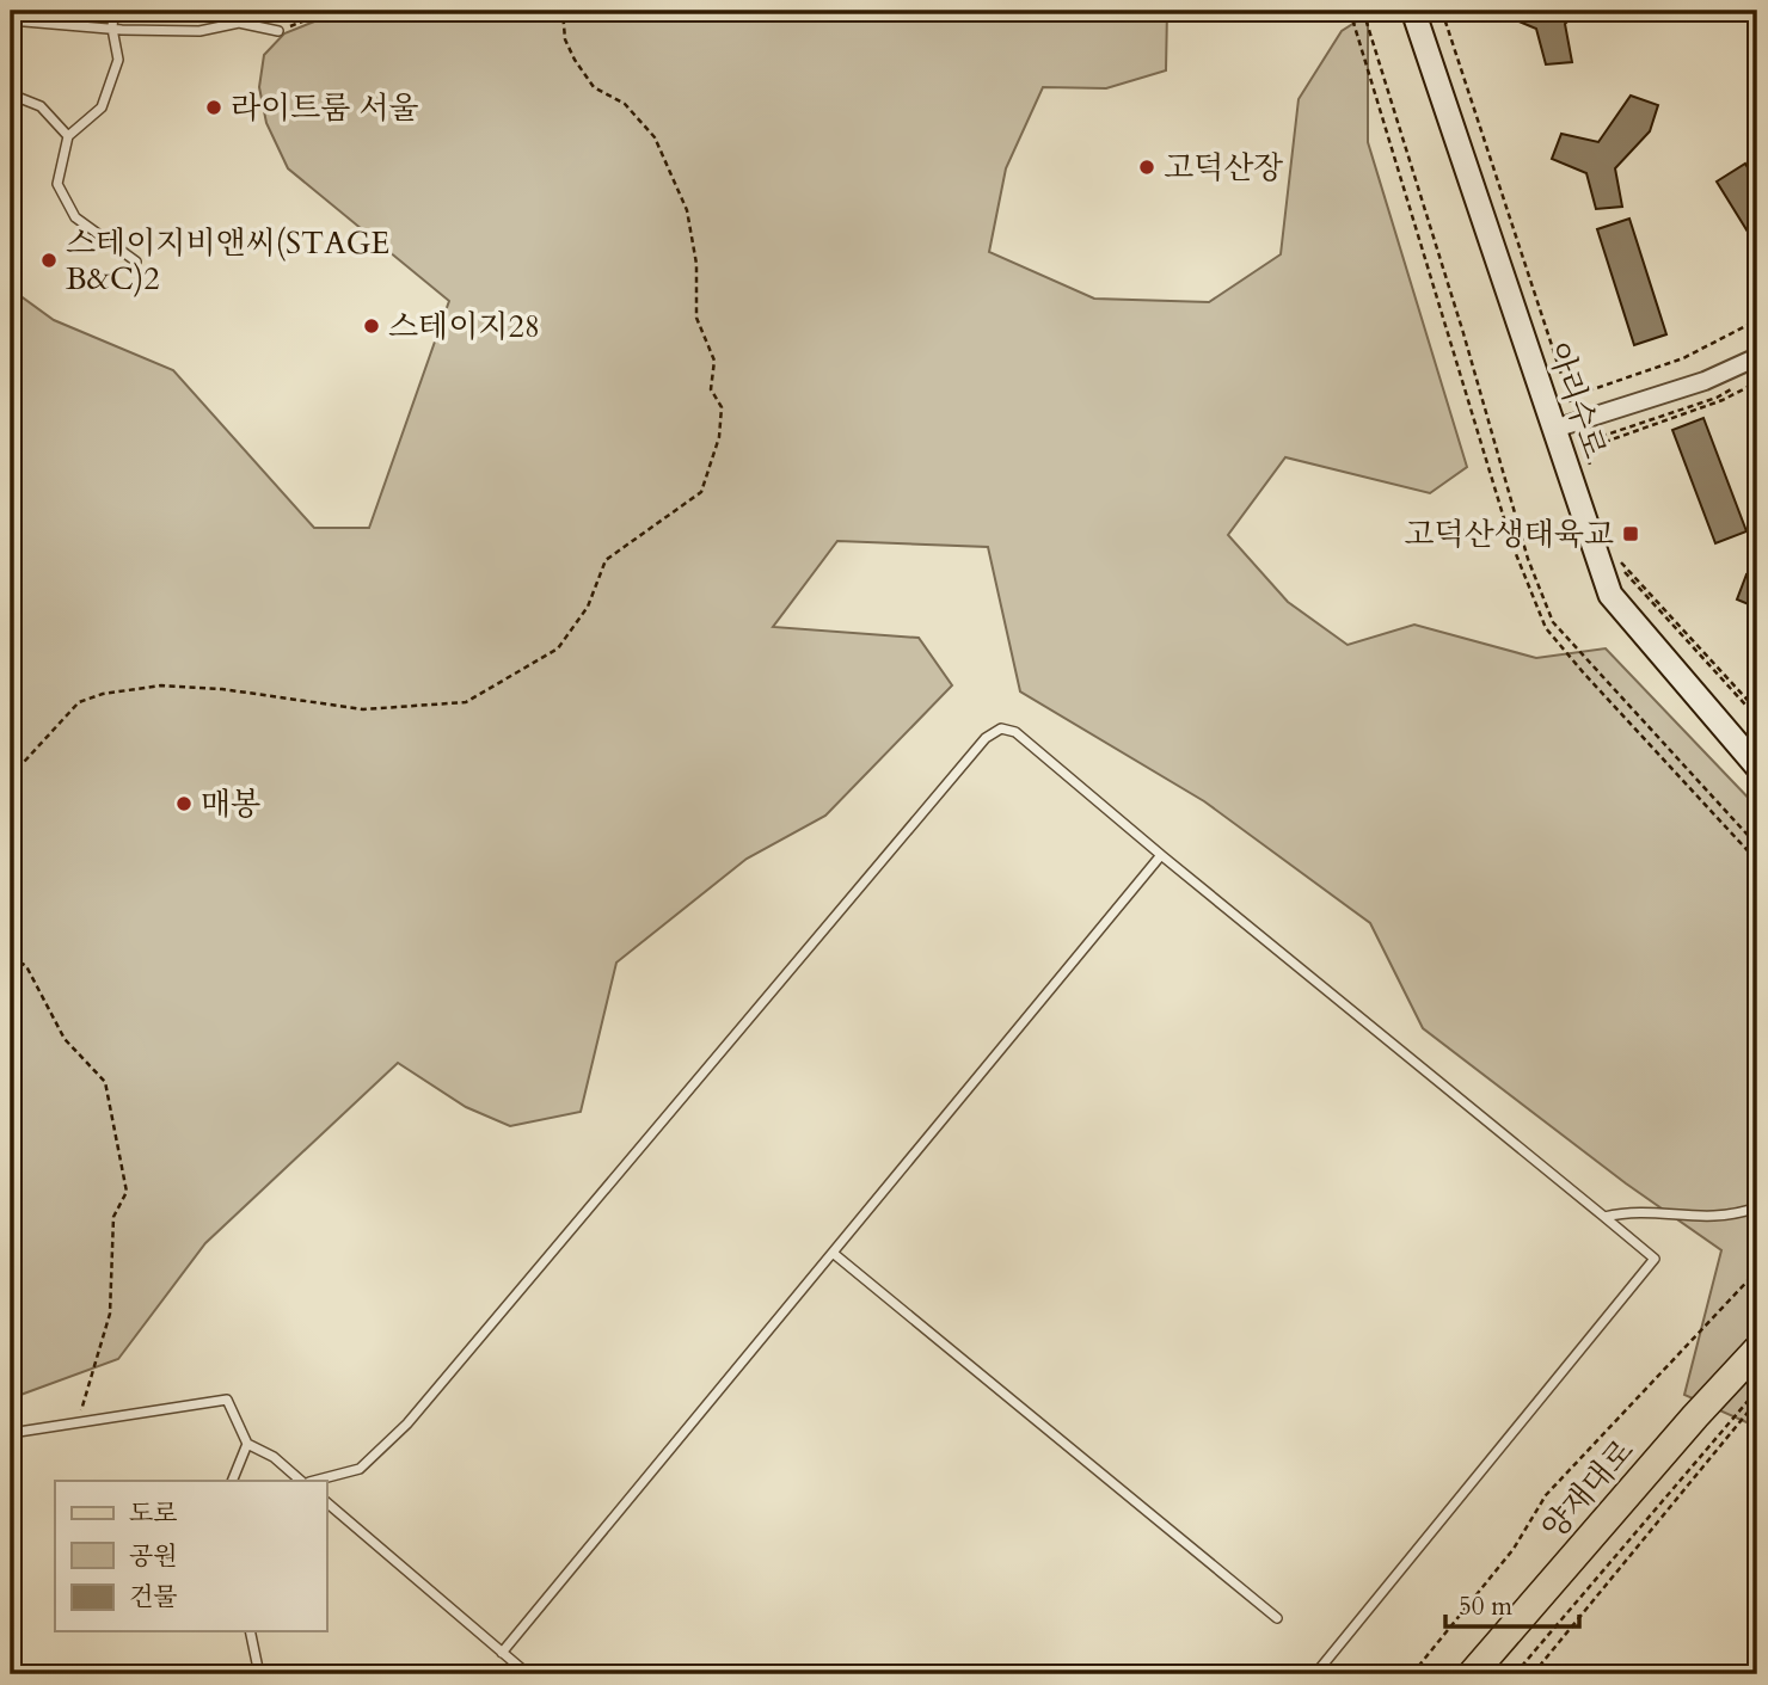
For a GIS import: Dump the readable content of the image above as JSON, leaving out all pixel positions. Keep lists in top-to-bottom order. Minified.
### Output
{"streets":{"main road":["아리수로","양재대로"]},"places":{"other":["라이트룸 서울","고덕산장","스테이지비앤씨(STAGE B&C)2","스테이지28","매봉"],"transit":["고덕산생태육교"]},"legend":["도로","공원","건물"],"scale_bar":"50 m"}
